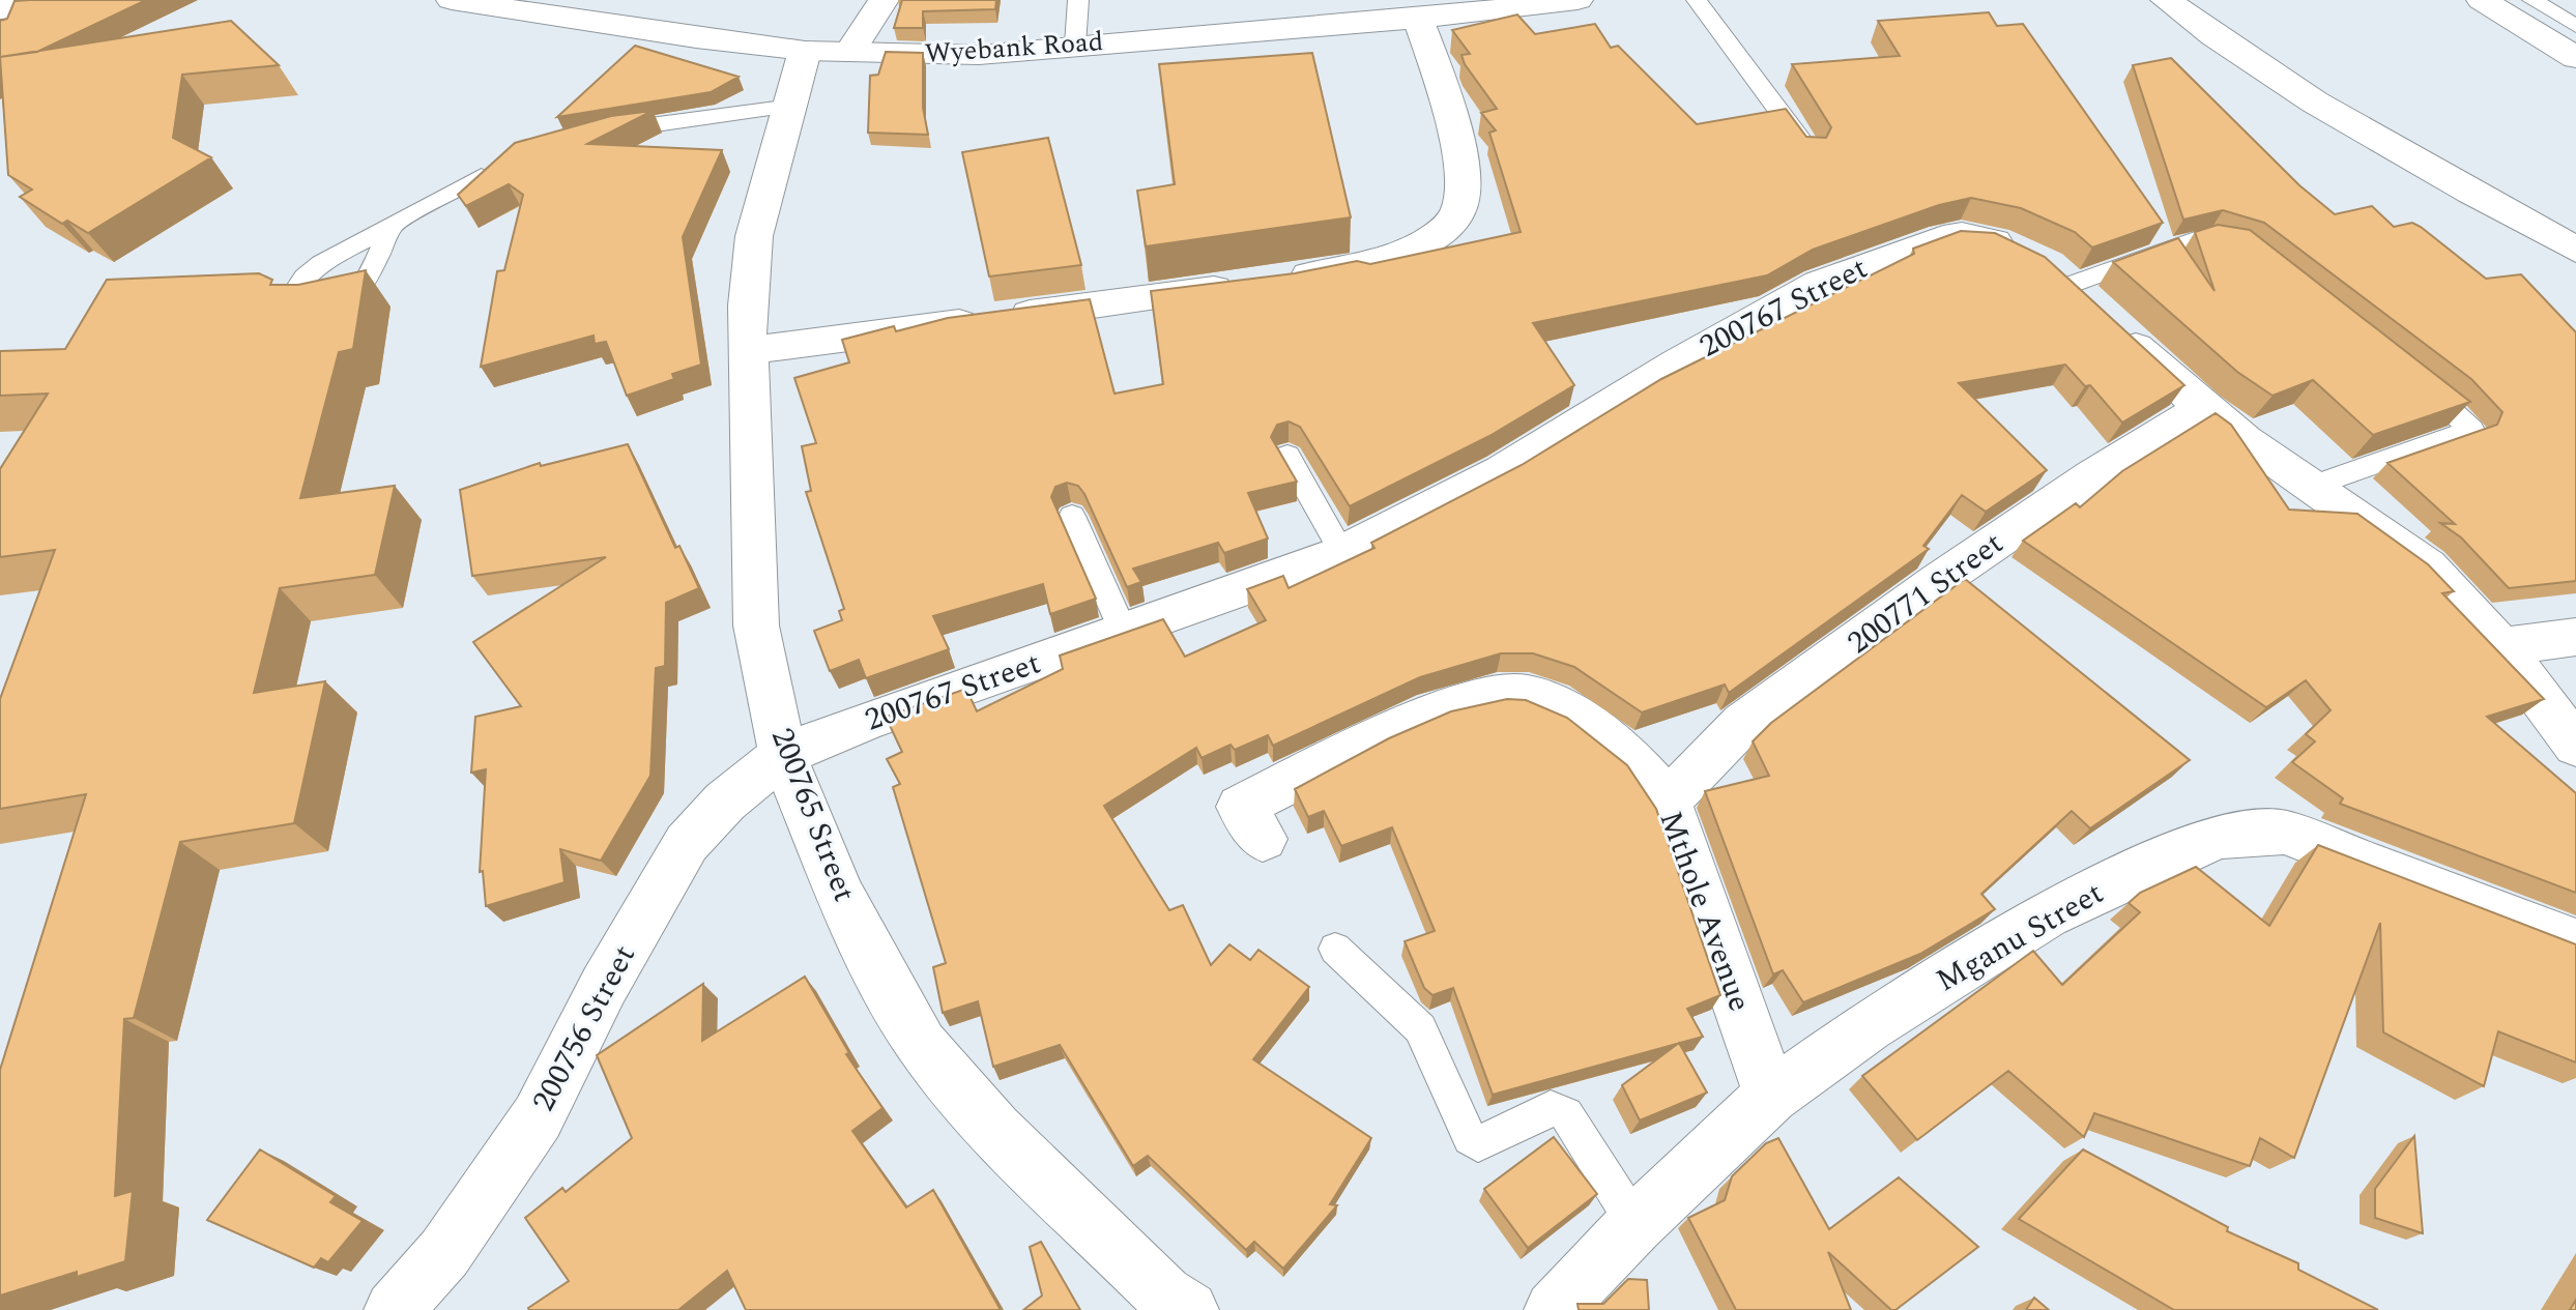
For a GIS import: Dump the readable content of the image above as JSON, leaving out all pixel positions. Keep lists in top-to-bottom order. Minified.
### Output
{"streets":{"street":["Wyebank Road","200767 Street","200771 Street","200765 Street","Mthole Avenue","Mganu Street","200756 Street"]},"crossings":[["Wyebank Road","200765 Street"],["200767 Street","200771 Street"],["200767 Street","200765 Street"],["200767 Street","200756 Street"],["200771 Street","Mthole Avenue"],["200765 Street","200756 Street"],["Mthole Avenue","Mganu Street"]]}
